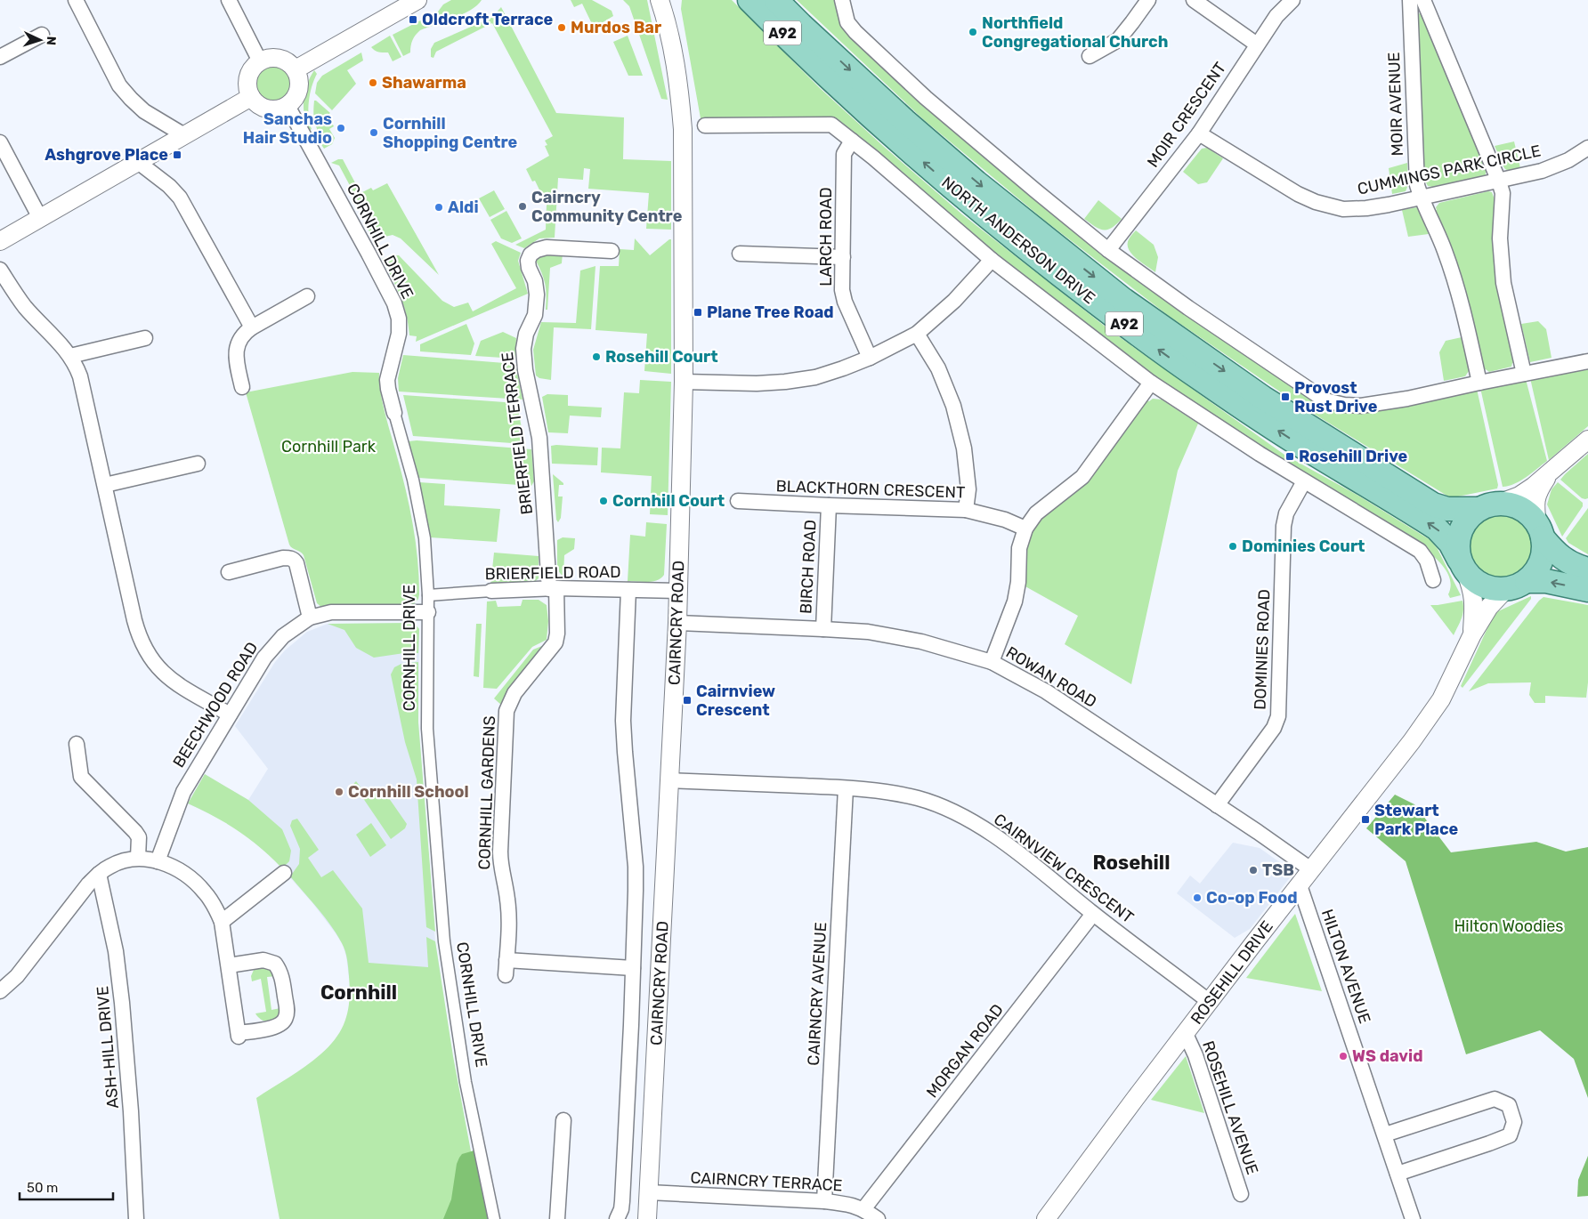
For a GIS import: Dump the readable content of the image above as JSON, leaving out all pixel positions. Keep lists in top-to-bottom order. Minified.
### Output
{"streets":{"main road":["A92","NORTH ANDERSON DRIVE"],"street":["MOIR AVENUE","MOIR CRESCENT","CUMMINGS PARK CIRCLE","LARCH ROAD","CORNHILL DRIVE","BRIERFIELD TERRACE","BLACKTHORN CRESCENT","BIRCH ROAD","BRIERFIELD ROAD","CAIRNCRY ROAD","DOMINIES ROAD","ROWAN ROAD","BEECHWOOD ROAD","CORNHILL GARDENS","CAIRNVIEW CRESCENT","HILTON AVENUE","ROSEHILL DRIVE","CAIRNCRY AVENUE","ASH-HILL DRIVE","MORGAN ROAD","ROSEHILL AVENUE","CAIRNCRY TERRACE"]},"crossings":[["A92","NORTH ANDERSON DRIVE"],["A92","ROSEHILL DRIVE"],["MOIR AVENUE","CUMMINGS PARK CIRCLE"],["MOIR CRESCENT","CUMMINGS PARK CIRCLE"],["LARCH ROAD","NORTH ANDERSON DRIVE"],["NORTH ANDERSON DRIVE","DOMINIES ROAD"],["NORTH ANDERSON DRIVE","ROSEHILL DRIVE"],["CORNHILL DRIVE","BRIERFIELD ROAD"],["CORNHILL DRIVE","BEECHWOOD ROAD"],["BRIERFIELD TERRACE","BRIERFIELD ROAD"],["BRIERFIELD TERRACE","CORNHILL GARDENS"],["BLACKTHORN CRESCENT","BIRCH ROAD"],["BIRCH ROAD","ROWAN ROAD"],["BRIERFIELD ROAD","CAIRNCRY ROAD"],["BRIERFIELD ROAD","CORNHILL GARDENS"],["CAIRNCRY ROAD","ROWAN ROAD"],["CAIRNCRY ROAD","CAIRNVIEW CRESCENT"],["CAIRNCRY ROAD","CAIRNCRY TERRACE"],["DOMINIES ROAD","ROWAN ROAD"],["ROWAN ROAD","ROSEHILL DRIVE"],["CAIRNVIEW CRESCENT","ROSEHILL DRIVE"],["CAIRNVIEW CRESCENT","CAIRNCRY AVENUE"],["CAIRNVIEW CRESCENT","MORGAN ROAD"],["HILTON AVENUE","ROSEHILL DRIVE"],["ROSEHILL DRIVE","ROSEHILL AVENUE"],["CAIRNCRY AVENUE","CAIRNCRY TERRACE"],["MORGAN ROAD","CAIRNCRY TERRACE"]],"districts":["Rosehill","Cornhill"],"parks":["Cornhill Park","Hilton Woodies"],"places":{"transit":["Oldcroft Terrace","Ashgrove Place","Plane Tree Road","Provost Rust Drive","Rosehill Drive","Cairnview Crescent","Stewart Park Place"],"other":["Murdos Bar","Northfield Congregational Church","Shawarma","Sanchas Hair Studio","Cornhill Shopping Centre","Cairncry Community Centre","Aldi","Rosehill Court","Cornhill Court","Dominies Court","Cornhill School","TSB","Co-op Food","WS david"]},"scale_bar":"50 m","north":"right"}
